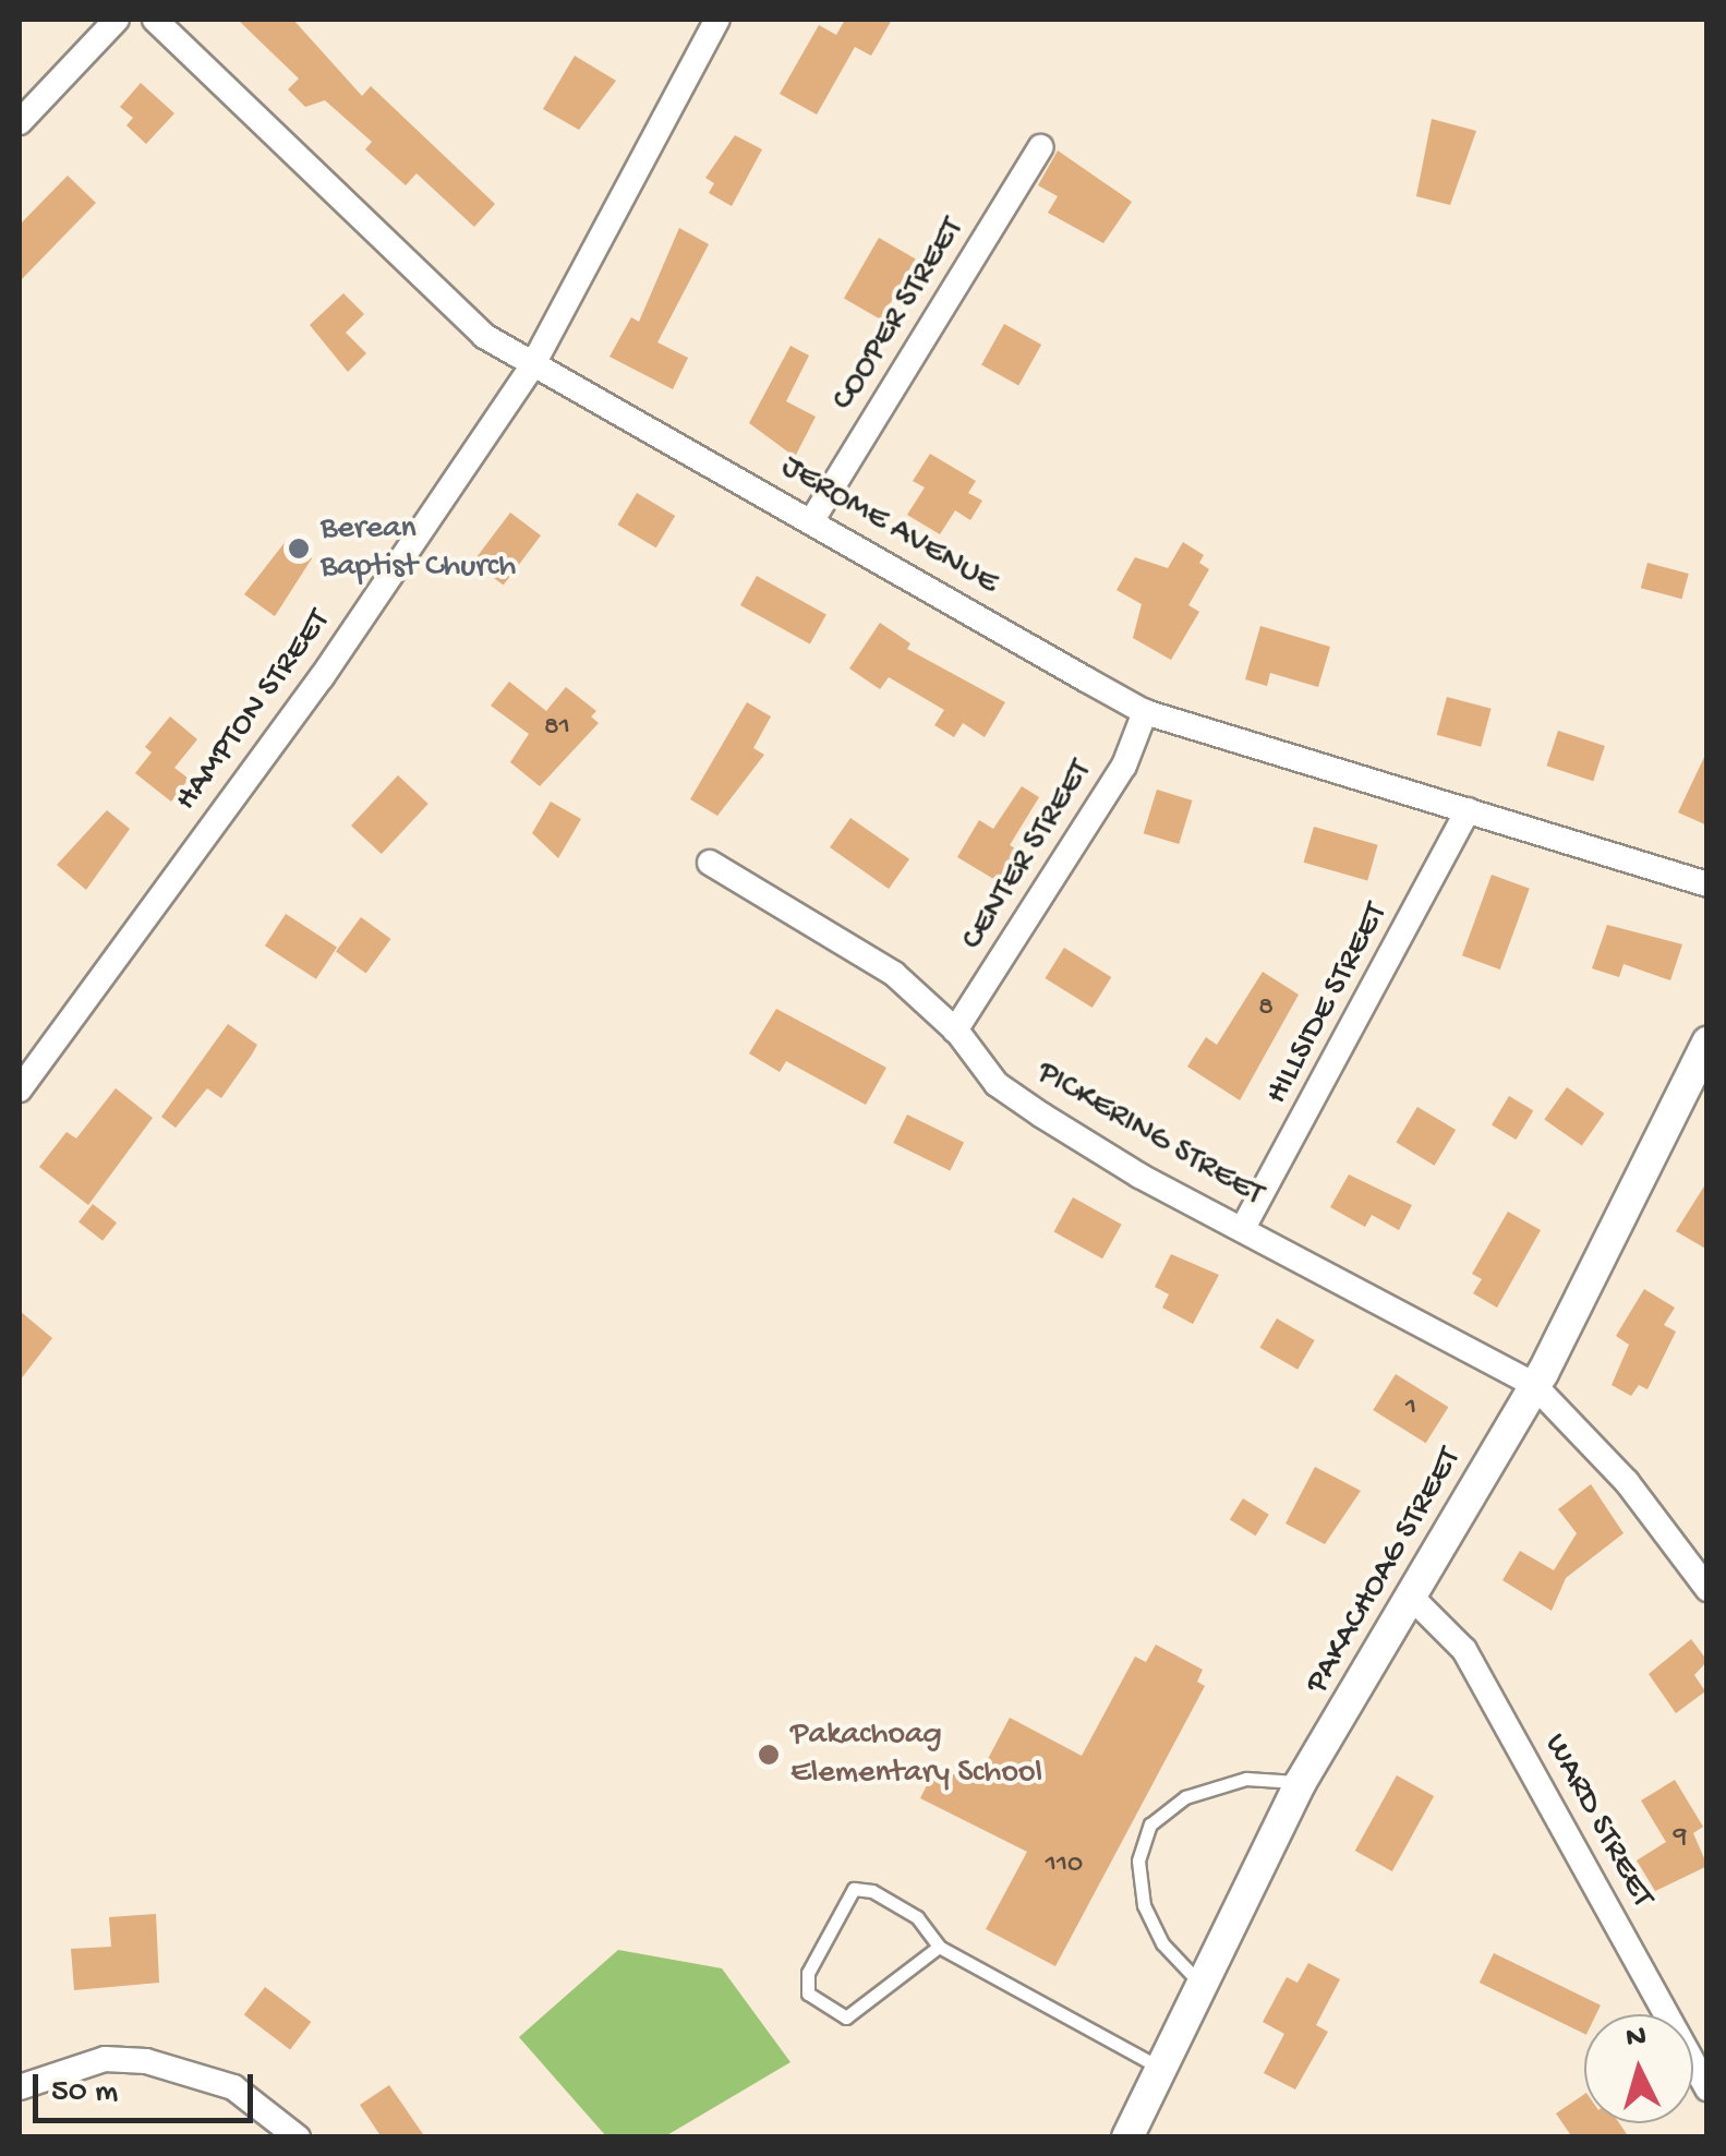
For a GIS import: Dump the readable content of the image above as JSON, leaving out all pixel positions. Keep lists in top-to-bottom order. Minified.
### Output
{"streets":{"street":["COOPER STREET","JEROME AVENUE","HAMPTON STREET","CENTER STREET","HILLSIDE STREET","PICKERING STREET","PAKACHOAG STREET","WARD STREET"]},"crossings":[["COOPER STREET","JEROME AVENUE"],["JEROME AVENUE","HAMPTON STREET"],["JEROME AVENUE","CENTER STREET"],["JEROME AVENUE","HILLSIDE STREET"],["CENTER STREET","PICKERING STREET"],["HILLSIDE STREET","PICKERING STREET"],["PICKERING STREET","PAKACHOAG STREET"],["PAKACHOAG STREET","WARD STREET"]],"places":["Berean Baptist Church","Pakachoag Elementary School"],"house_numbers":["81","8","1","9","110"],"scale_bar":"50 m","north":"top"}
